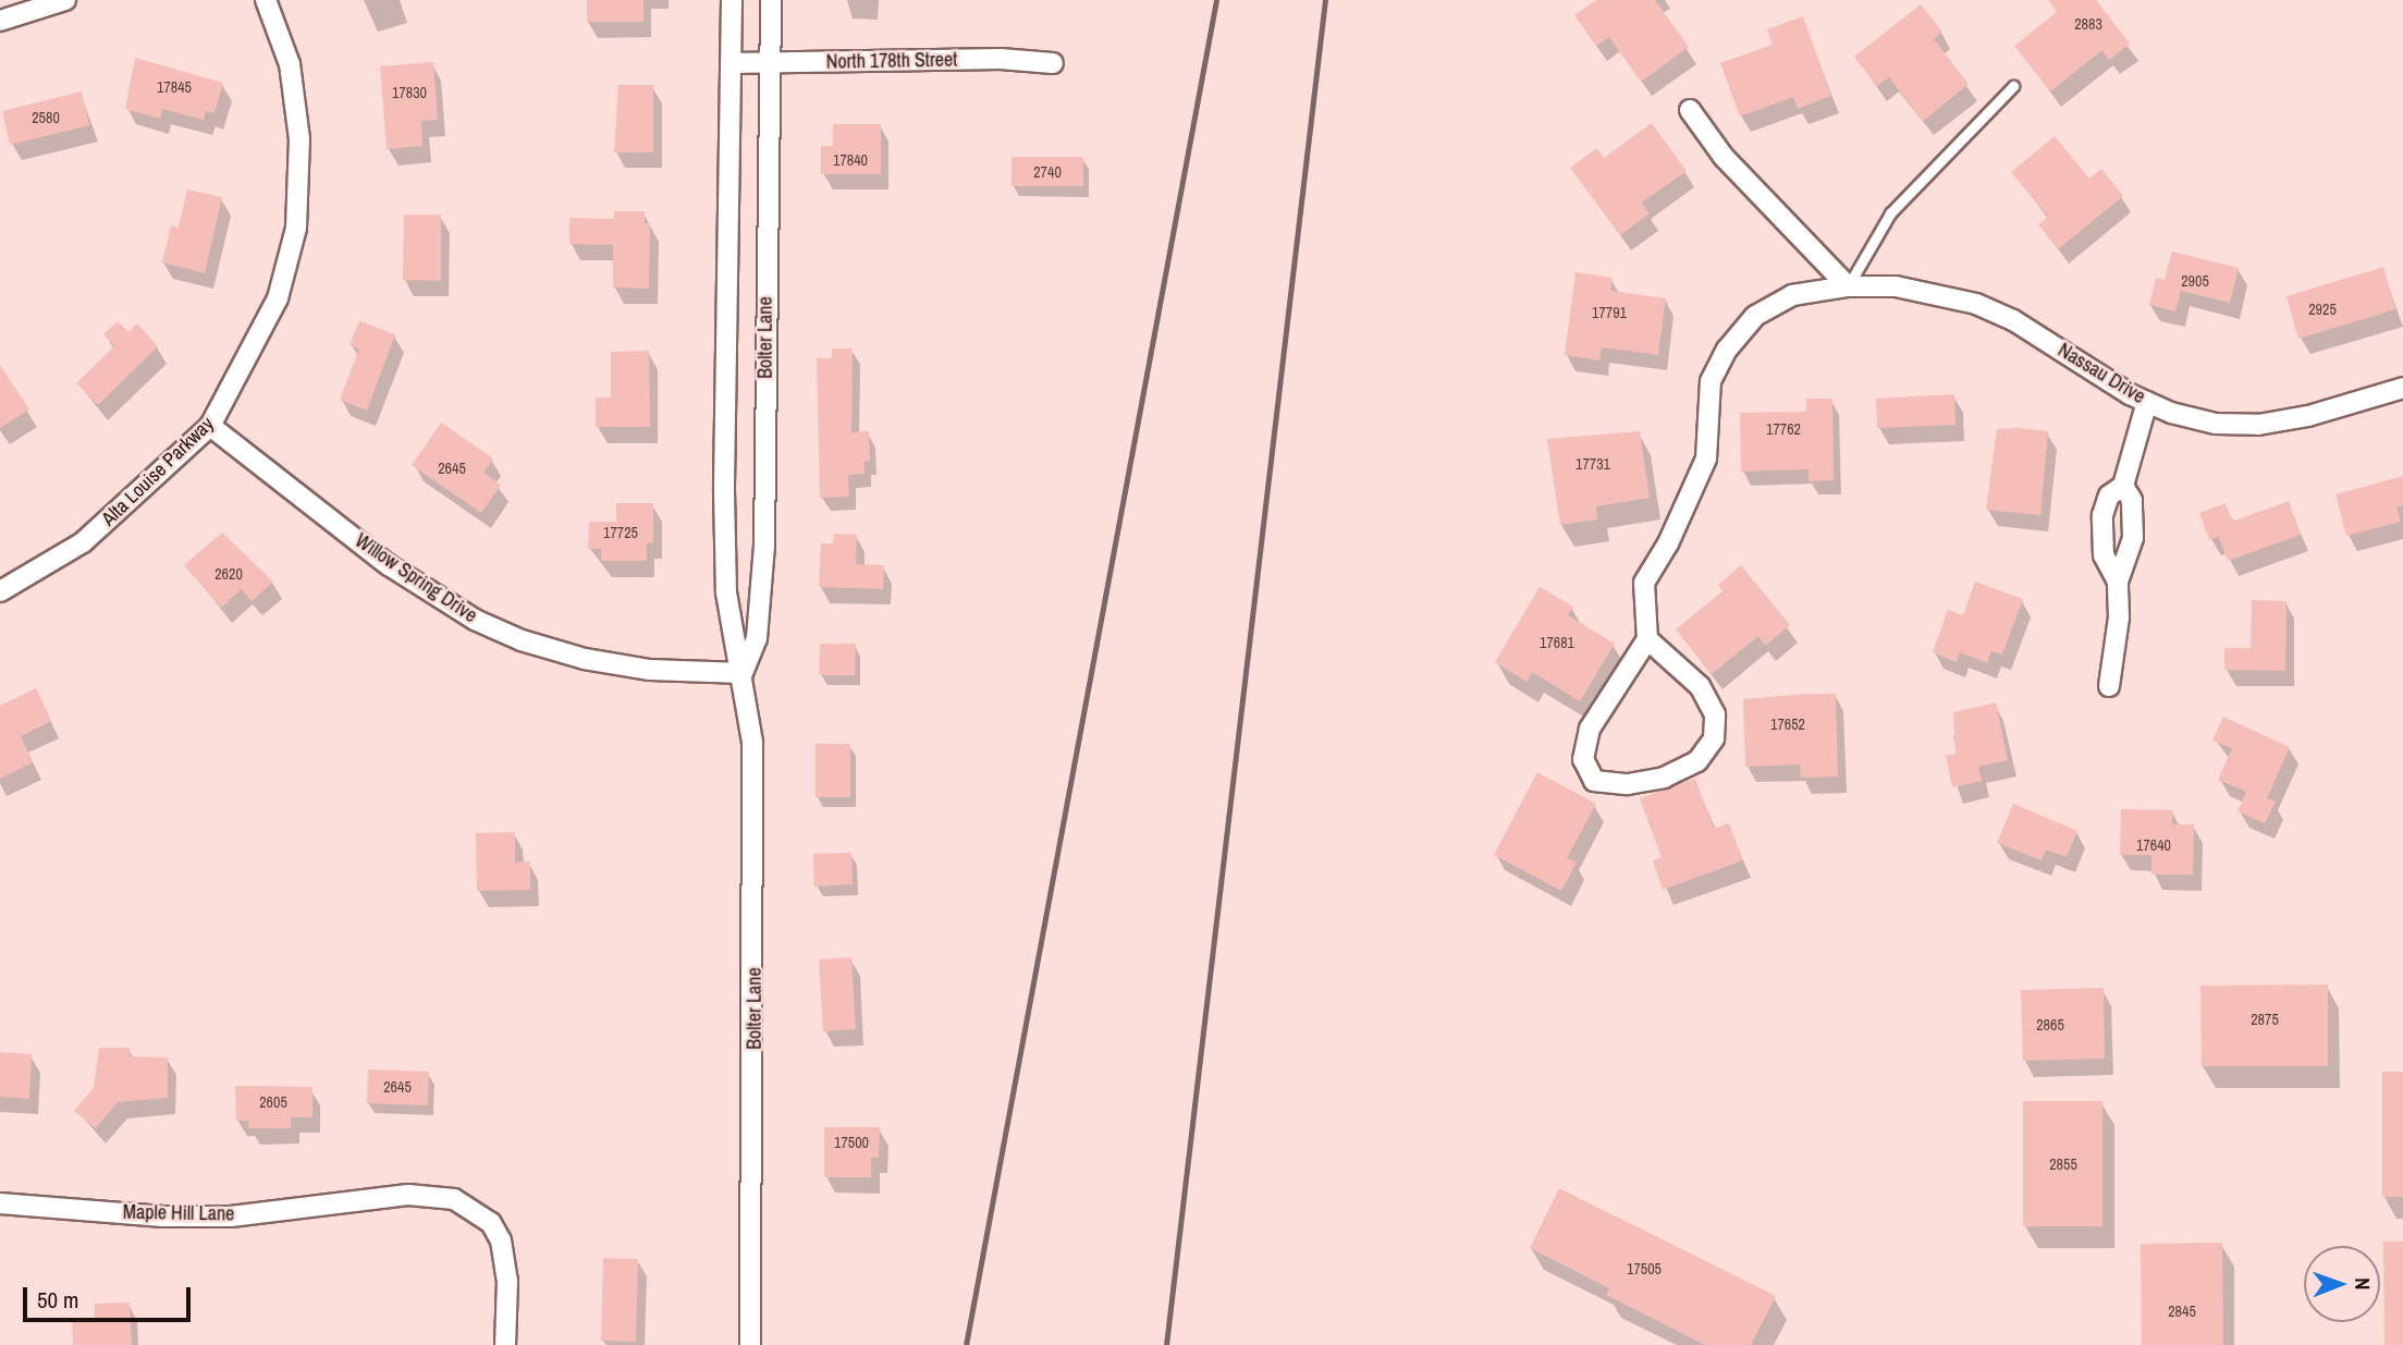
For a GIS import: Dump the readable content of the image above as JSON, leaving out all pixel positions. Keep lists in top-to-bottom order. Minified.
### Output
{"streets":{"street":["North 178th Street","Bolter Lane","Nassau Drive","Alta Louise Parkway","Willow Spring Drive","Maple Hill Lane"]},"crossings":[["North 178th Street","Bolter Lane"],["Bolter Lane","Willow Spring Drive"],["Alta Louise Parkway","Willow Spring Drive"]],"house_numbers":["2883","17845","17830","2580","17840","2740","2905","2925","17791","17762","17731","2645","17725","2620","17681","17652","17640","2875","2865","2645","2605","17500","2855","17505","2845"],"scale_bar":"50 m","north":"right"}
